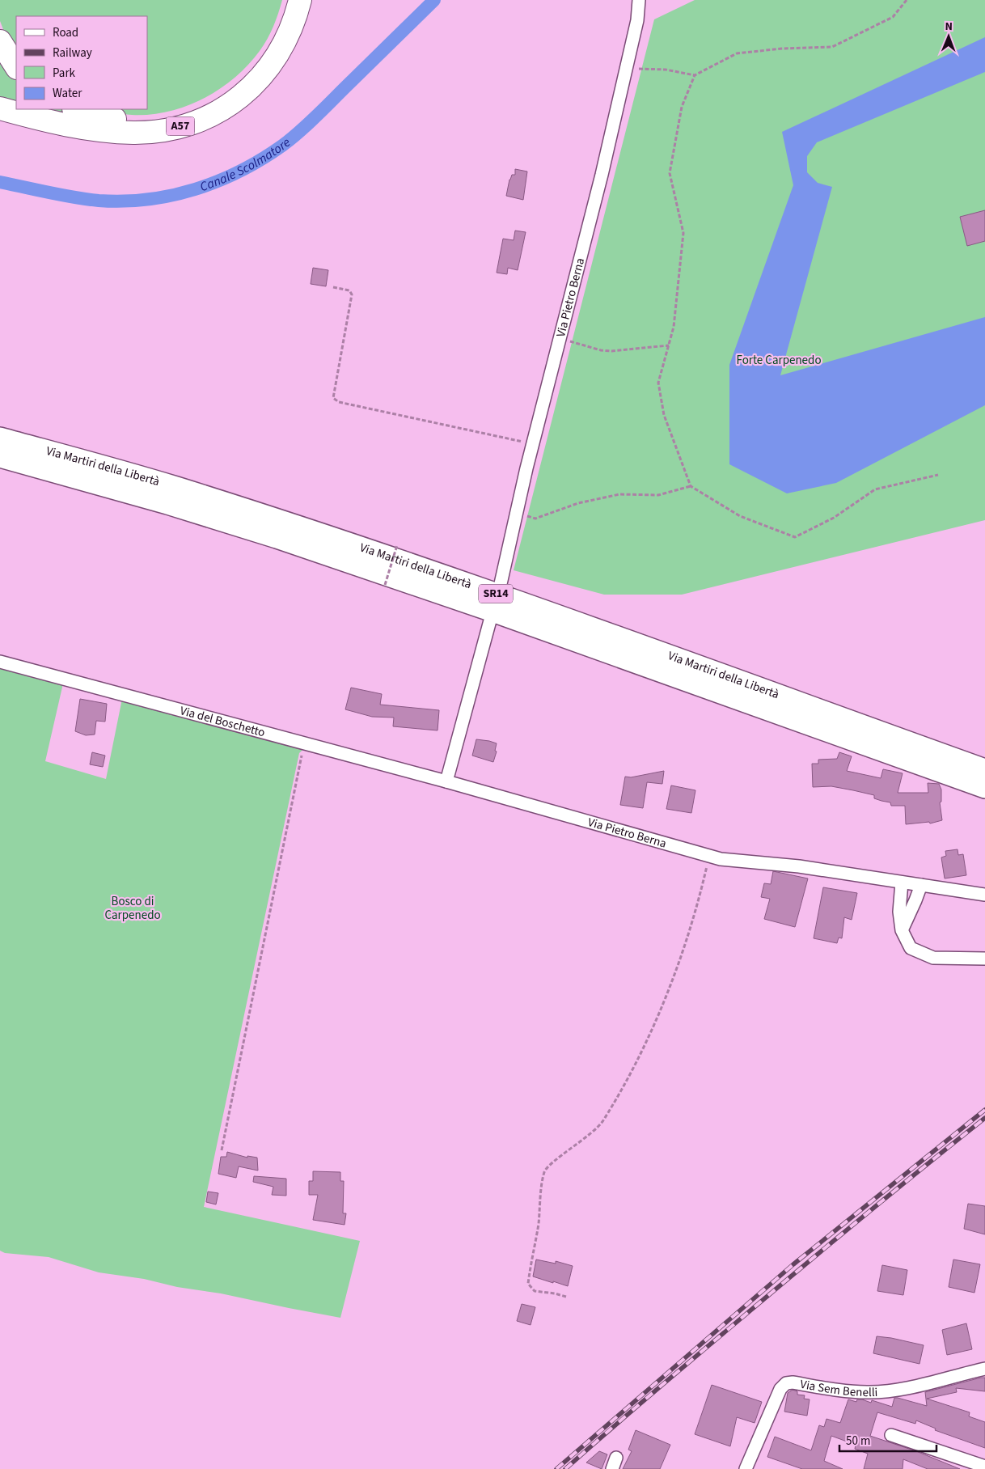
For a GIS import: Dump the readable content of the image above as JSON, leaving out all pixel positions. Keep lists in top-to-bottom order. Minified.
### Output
{"streets":{"highway":["A57"],"main road":["Via Martiri della Libertà","SR14"],"street":["Via Pietro Berna","Via del Boschetto","Via Sem Benelli"]},"crossings":[["Via Pietro Berna","Via Martiri della Libertà"],["Via Pietro Berna","Via del Boschetto"]],"water":["Canale Scolmatore"],"parks":["Forte Carpenedo","Bosco di Carpenedo"],"legend":["Road","Railway","Park","Water"],"scale_bar":"50 m","north":"top"}
